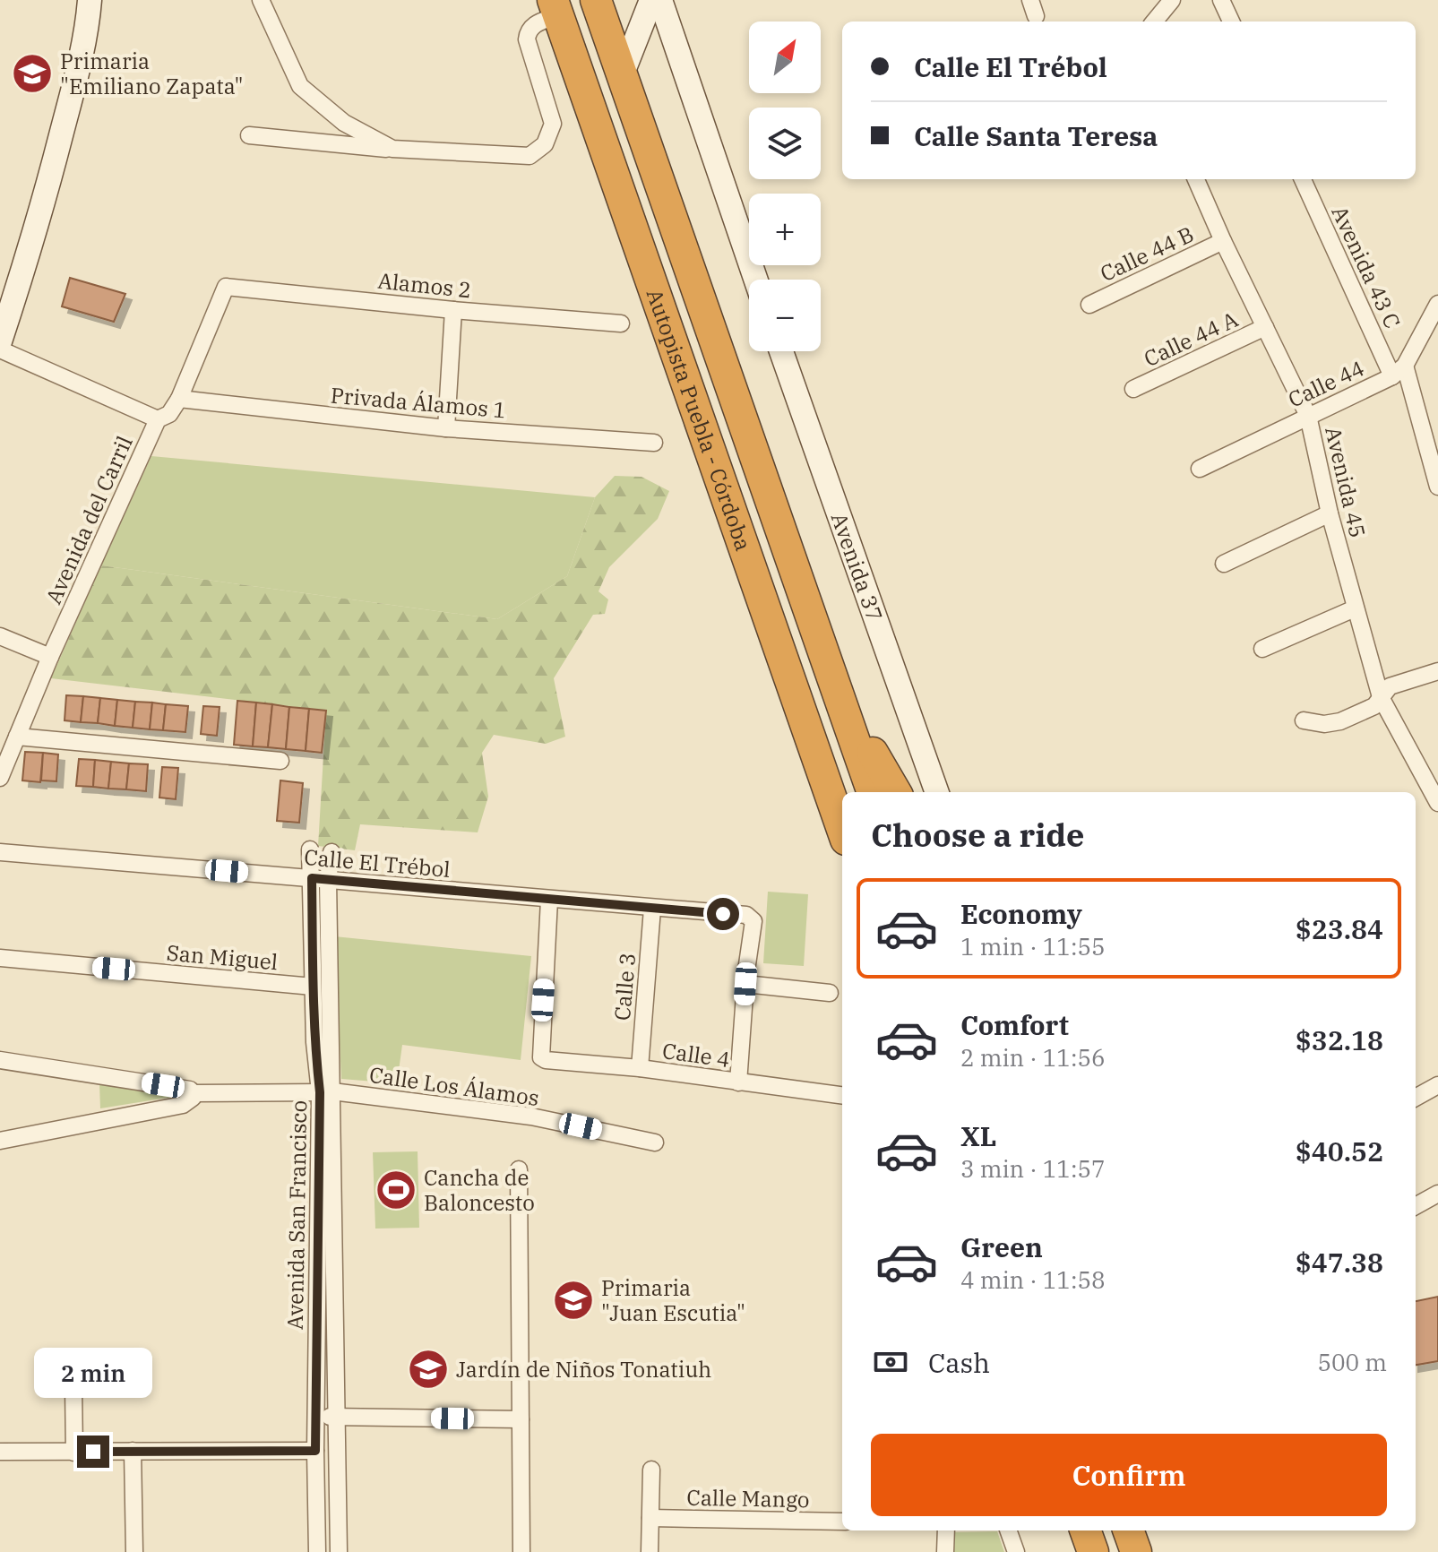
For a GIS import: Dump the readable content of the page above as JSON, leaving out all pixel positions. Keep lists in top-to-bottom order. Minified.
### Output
{"streets":{"highway":["Autopista Puebla - Córdoba"],"street":["Calle 44 B","Avenida 43 C","Alamos 2","Calle 44 A","Calle 44","Privada Álamos 1","Avenida 45","Avenida del Carril","Avenida 37","Calle El Trébol","San Miguel","Calle 3","Calle 4","Calle Los Álamos","Avenida San Francisco","Calle Mango"]},"crossings":[["Calle 44 B","Avenida 45"],["Avenida 43 C","Calle 44"],["Alamos 2","Avenida del Carril"],["Calle 44 A","Avenida 45"],["Calle 44","Avenida 45"],["Privada Álamos 1","Avenida del Carril"],["Calle El Trébol","Calle 3"],["Calle El Trébol","Calle 4"],["Calle El Trébol","Avenida San Francisco"],["San Miguel","Avenida San Francisco"],["Calle 3","Calle 4"],["Calle Los Álamos","Avenida San Francisco"]],"places":{"school or university":["Primaria \"Emiliano Zapata\"","Primaria \"Juan Escutia\"","Jardín de Niños Tonatiuh"],"sports":["Cancha de Baloncesto"]},"north":"top right","page":{"map_buttons":["+","−"],"banner":["Calle El Trébol","Calle Santa Teresa"],"heading":"Choose a ride","list":[{"name":"Economy","note":"1 min · 11:55","value":"$23.84"},{"name":"Comfort","note":"2 min · 11:56","value":"$32.18"},{"name":"XL","note":"3 min · 11:57","value":"$40.52"},{"name":"Green","note":"4 min · 11:58","value":"$47.38"}],"pay":["Cash","500 m"],"bubble":"2 min","buttons":"Confirm"}}
